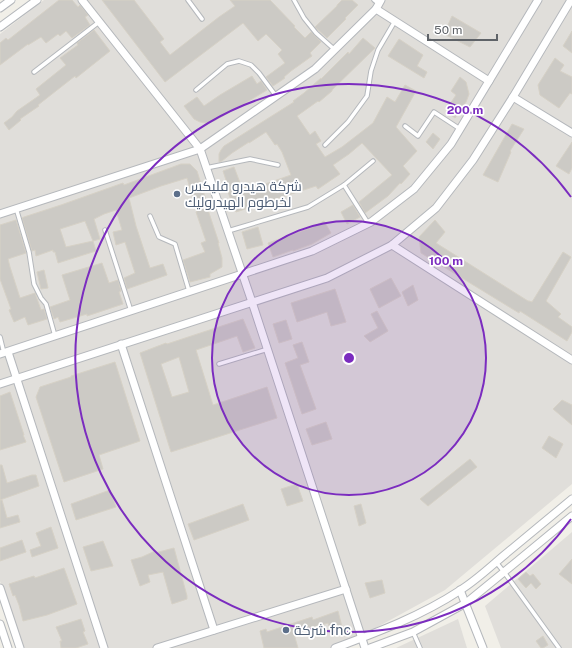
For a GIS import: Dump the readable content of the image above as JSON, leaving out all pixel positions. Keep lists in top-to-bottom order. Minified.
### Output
{"places":["شركة هيدرو فليكس لخرطوم الهيدروليك","شركة fnc"],"scale_bar":"50 m","rings":["200 m","100 m"]}
